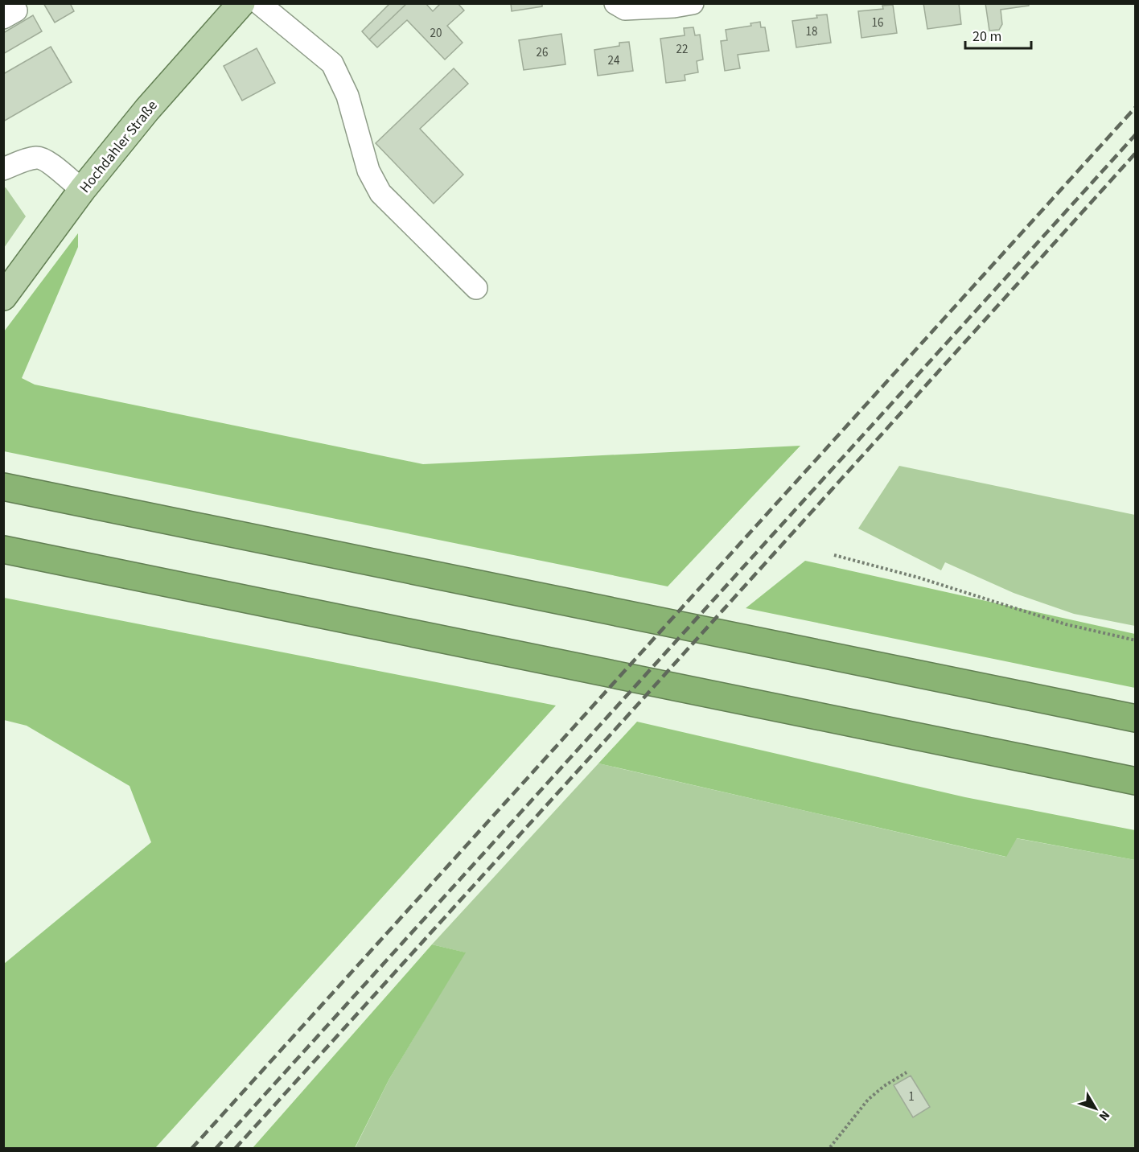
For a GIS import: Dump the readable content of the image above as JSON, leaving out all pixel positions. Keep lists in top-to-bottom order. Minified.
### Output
{"streets":{"main road":["Hochdahler Straße"]},"house_numbers":["16","18","20","22","26","24","1"],"scale_bar":"20 m","north":"bottom right"}
